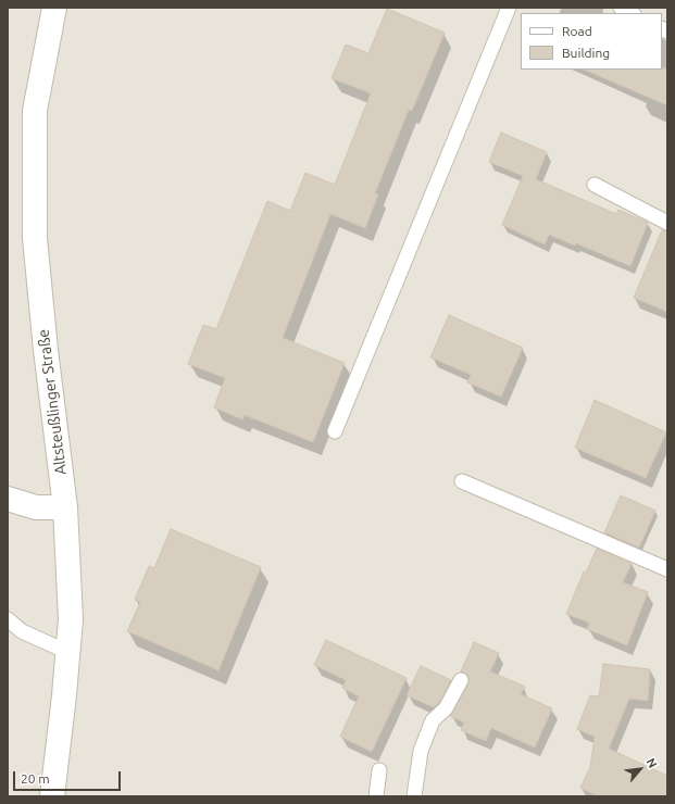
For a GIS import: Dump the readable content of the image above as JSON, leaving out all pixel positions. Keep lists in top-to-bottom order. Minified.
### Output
{"streets":{"street":["Altsteußlinger Straße"]},"legend":["Road","Building"],"scale_bar":"20 m","north":"top right"}
